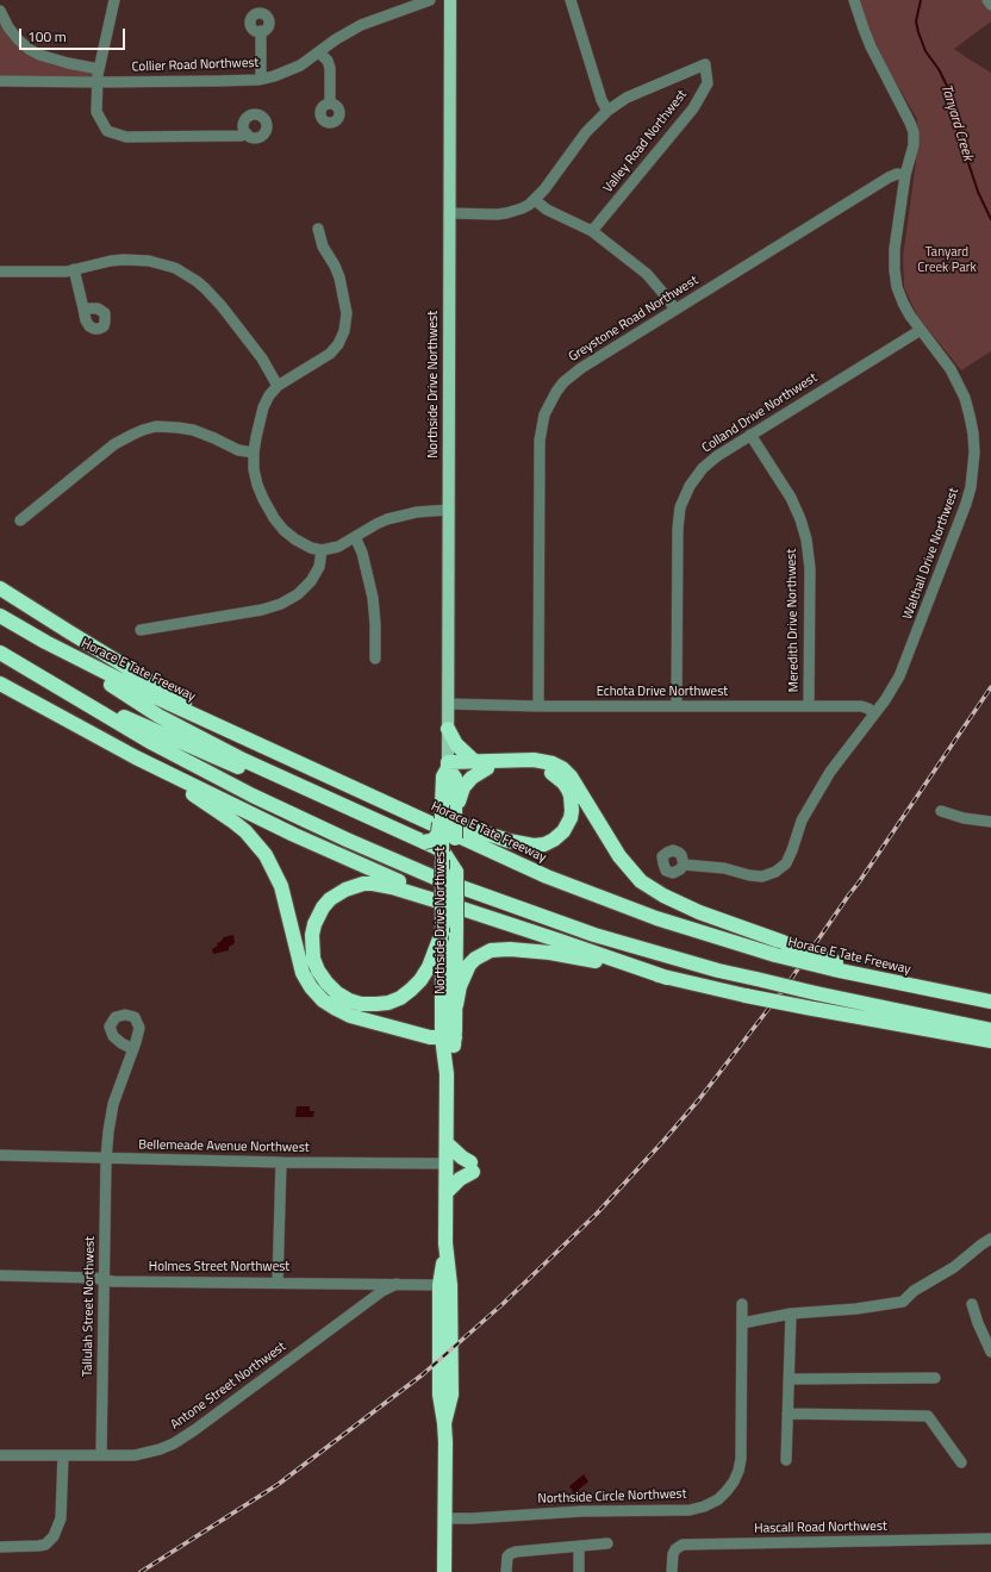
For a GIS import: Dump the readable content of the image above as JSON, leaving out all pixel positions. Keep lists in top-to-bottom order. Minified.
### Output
{"streets":{"highway":["Northside Drive Northwest","Horace E Tate Freeway"],"street":["Collier Road Northwest","Valley Road Northwest","Greystone Road Northwest","Colland Drive Northwest","Walthall Drive Northwest","Meredith Drive Northwest","Echota Drive Northwest","Bellemeade Avenue Northwest","Holmes Street Northwest","Tallulah Street Northwest","Antone Street Northwest","Northside Circle Northwest","Hascall Road Northwest"]},"crossings":[["Greystone Road Northwest","Walthall Drive Northwest"],["Greystone Road Northwest","Echota Drive Northwest"],["Northside Drive Northwest","Echota Drive Northwest"],["Northside Drive Northwest","Bellemeade Avenue Northwest"],["Northside Drive Northwest","Holmes Street Northwest"],["Northside Drive Northwest","Northside Circle Northwest"],["Colland Drive Northwest","Walthall Drive Northwest"],["Colland Drive Northwest","Meredith Drive Northwest"],["Colland Drive Northwest","Echota Drive Northwest"],["Walthall Drive Northwest","Echota Drive Northwest"],["Meredith Drive Northwest","Echota Drive Northwest"],["Bellemeade Avenue Northwest","Tallulah Street Northwest"],["Holmes Street Northwest","Tallulah Street Northwest"],["Holmes Street Northwest","Antone Street Northwest"],["Tallulah Street Northwest","Antone Street Northwest"]],"water":["Tanyard Creek"],"parks":["Tanyard Creek Park"],"scale_bar":"100 m"}
